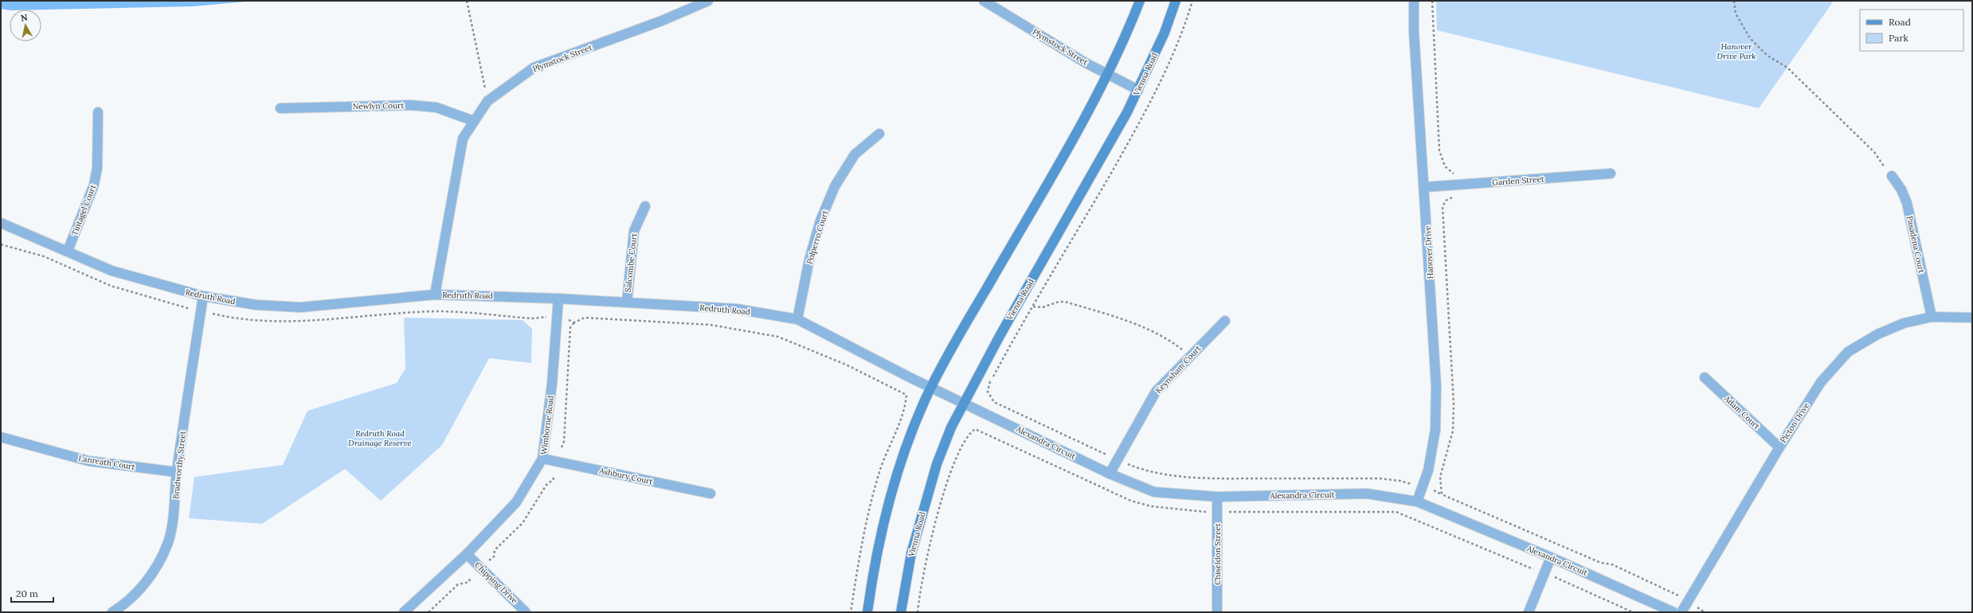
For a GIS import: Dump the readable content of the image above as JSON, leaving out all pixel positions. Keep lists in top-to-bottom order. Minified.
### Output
{"streets":{"main road":["Vienna Road"],"street":["Plymstock Street","Newlyn Court","Garden Street","Tintagel Court","Polperro Court","Pasadena Court","Hanover Drive","Salcombe Court","Redruth Road","Keynsham Court","Adam Court","Picton Drive","Wimborne Road","Alexandra Circuit","Lanreath Court","Bradworthy Street","Ashbury Court","Chiseldon Street","Chipping Drive"]},"crossings":[["Plymstock Street","Vienna Road"],["Plymstock Street","Newlyn Court"],["Plymstock Street","Redruth Road"],["Vienna Road","Alexandra Circuit"],["Garden Street","Hanover Drive"],["Tintagel Court","Redruth Road"],["Polperro Court","Redruth Road"],["Pasadena Court","Picton Drive"],["Hanover Drive","Alexandra Circuit"],["Salcombe Court","Redruth Road"],["Redruth Road","Wimborne Road"],["Redruth Road","Alexandra Circuit"],["Redruth Road","Bradworthy Street"],["Keynsham Court","Alexandra Circuit"],["Adam Court","Picton Drive"],["Wimborne Road","Ashbury Court"],["Wimborne Road","Chipping Drive"],["Alexandra Circuit","Chiseldon Street"],["Lanreath Court","Bradworthy Street"]],"parks":["Hanover Drive Park","Redruth Road Drainage Reserve"],"legend":["Road","Park"],"scale_bar":"20 m","north":"top"}
